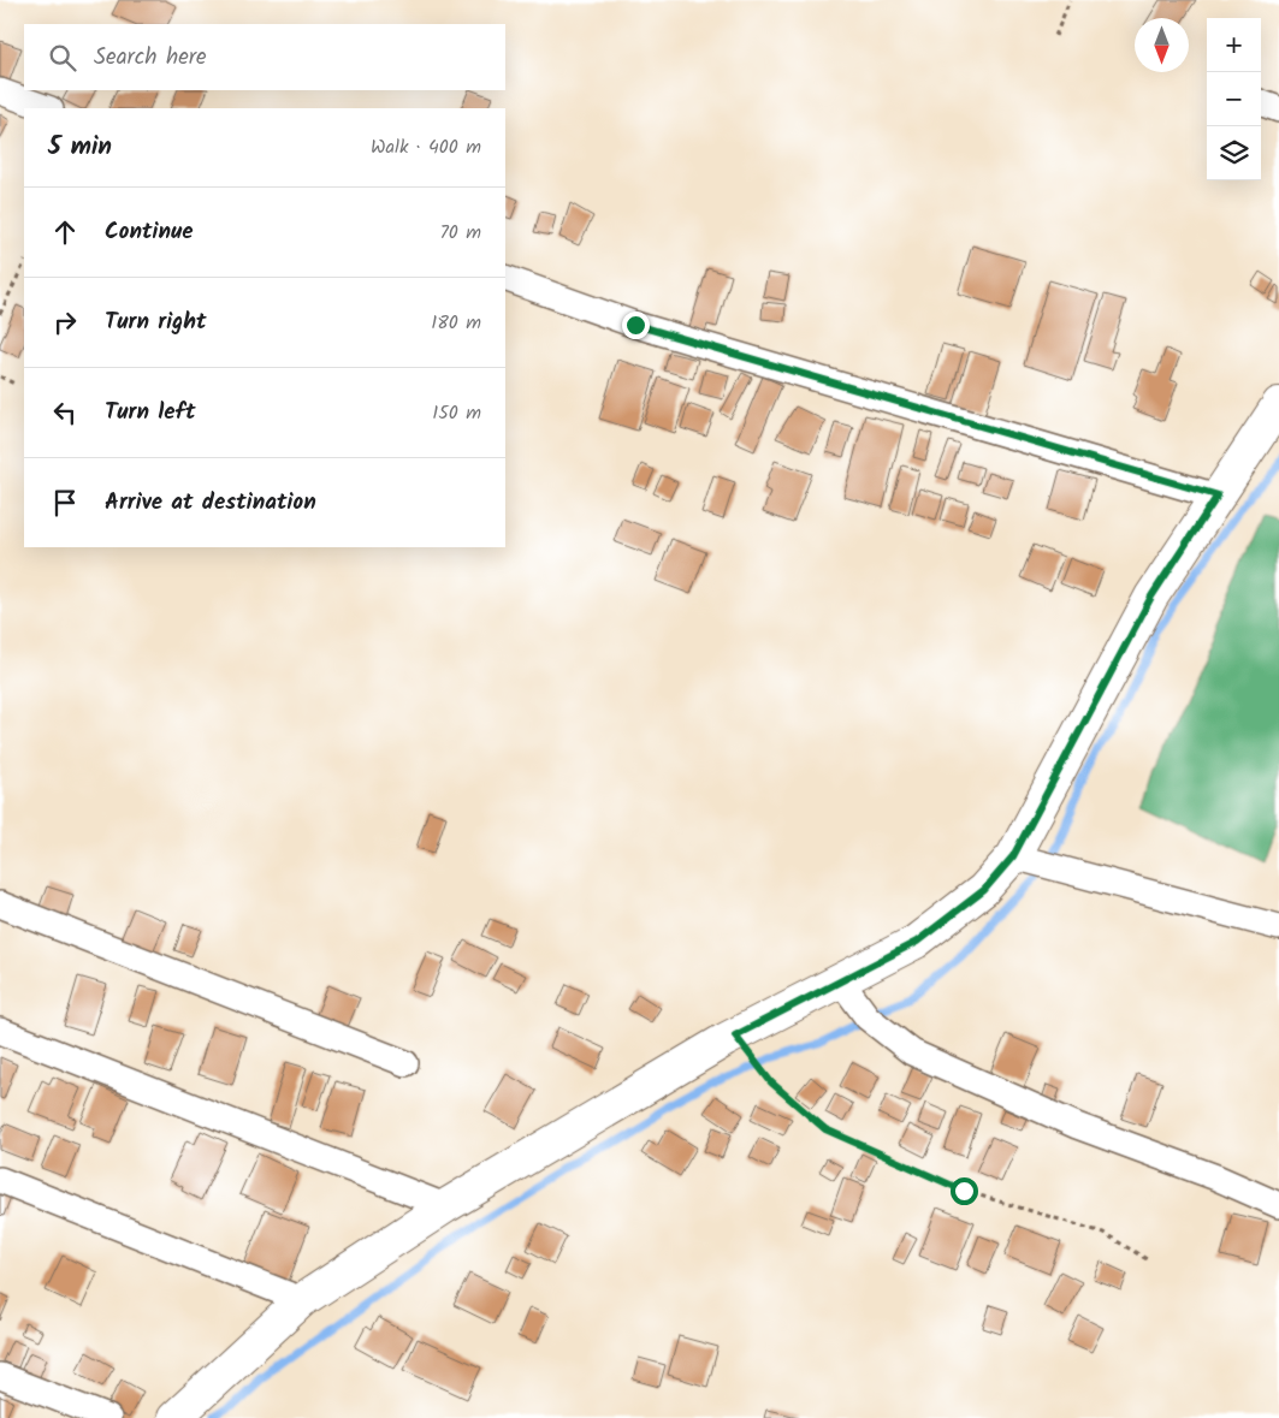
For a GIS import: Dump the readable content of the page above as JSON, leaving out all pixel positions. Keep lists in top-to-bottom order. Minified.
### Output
{"north":"bottom","page":{"map_buttons":["+","−"],"search":"Search here","heading":["5 min","Walk · 400 m"],"list":[["Continue","70 m"],["Turn right","180 m"],["Turn left","150 m"],"Arrive at destination"]}}
